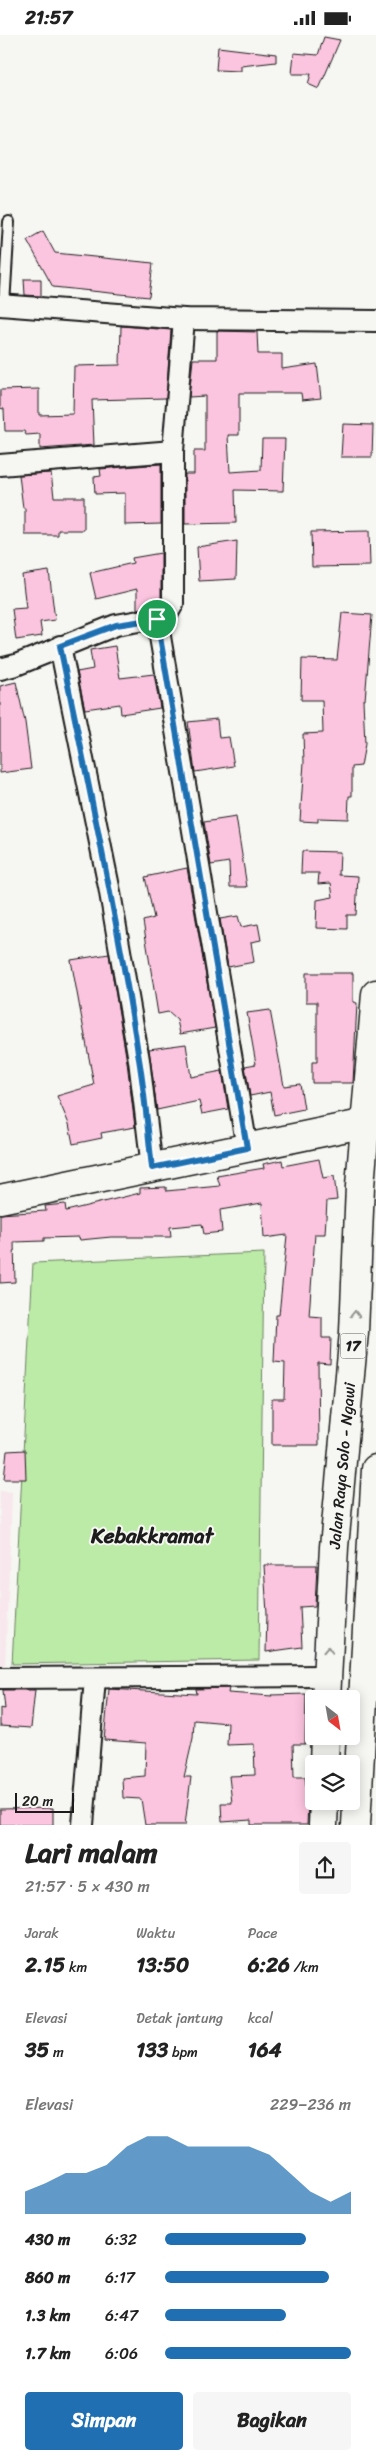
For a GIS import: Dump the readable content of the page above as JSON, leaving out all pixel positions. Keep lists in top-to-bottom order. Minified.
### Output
{"streets":{"main road":["17","Jalan Raya Solo - Ngawi"]},"districts":["Kebakkramat"],"scale_bar":"20 m","north":"bottom right","page":{"status":"21:57","scale":"20 m","heading":["Lari malam","21:57 · 5 × 430 m"],"stats":[["Jarak","2.15 km"],["Waktu","13:50"],["Pace","6:26 /km"],["Elevasi","35 m"],["Detak jantung","133 bpm"],["kcal","164"]],"chart":["Elevasi","229–236 m"],"list":[{"name":"430 m","note":"6:32"},{"name":"860 m","note":"6:17"},{"name":"1.3 km","note":"6:47"},{"name":"1.7 km","note":"6:06"}],"buttons":["Simpan","Bagikan"]}}
